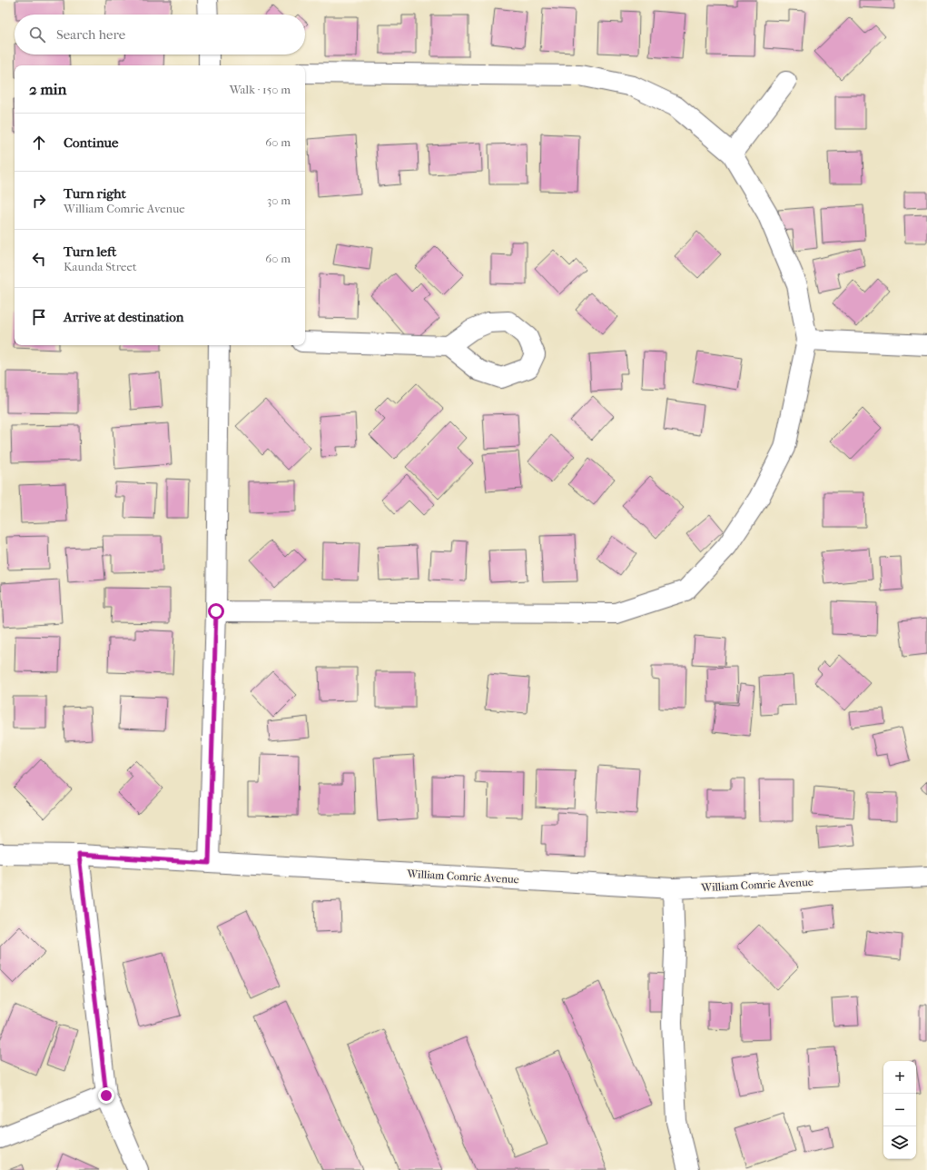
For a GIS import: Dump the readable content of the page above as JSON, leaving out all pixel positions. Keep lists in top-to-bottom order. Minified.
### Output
{"streets":{"street":["William Comrie Avenue"]},"page":{"search":"Search here","heading":["2 min","Walk · 150 m"],"list":[["Continue","60 m"],["Turn right","William Comrie Avenue","30 m"],["Turn left","Kaunda Street","60 m"],"Arrive at destination"],"map_buttons":["+","−"]}}
